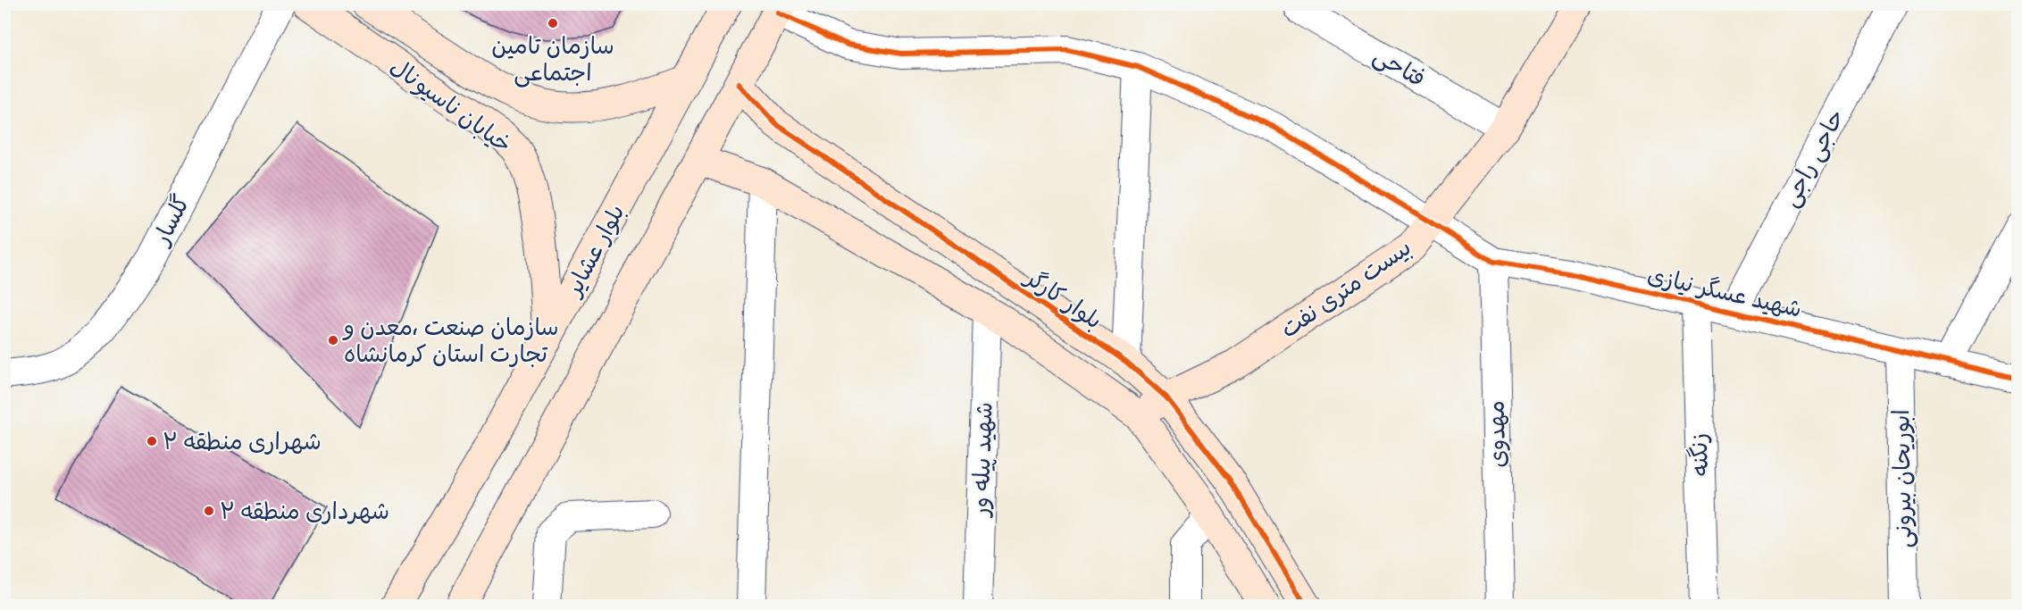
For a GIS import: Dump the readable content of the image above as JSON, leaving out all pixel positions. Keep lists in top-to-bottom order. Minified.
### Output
{"streets":{"street":["فتاحی","خیابان ناسیونال","حاجی راجی","گلسار","بلوار عشایر","بیست متری نفت","شهید عسگر نیازی","بلوار کارگر","مهدوی","زنگنه","شهید پیله ور","ابوریحان بیرونی"]},"crossings":[["فتاحی","بیست متری نفت"],["خیابان ناسیونال","بلوار عشایر"],["حاجی راجی","شهید عسگر نیازی"],["بیست متری نفت","شهید عسگر نیازی"],["بیست متری نفت","بلوار کارگر"],["شهید عسگر نیازی","مهدوی"],["شهید عسگر نیازی","زنگنه"],["شهید عسگر نیازی","ابوریحان بیرونی"]],"places":["سازمان تامین اجتماعی","سازمان صنعت ،معدن و تجارت استان کرمانشاه","شهراری منطقه ۲","شهرداری منطقه ۲"]}
